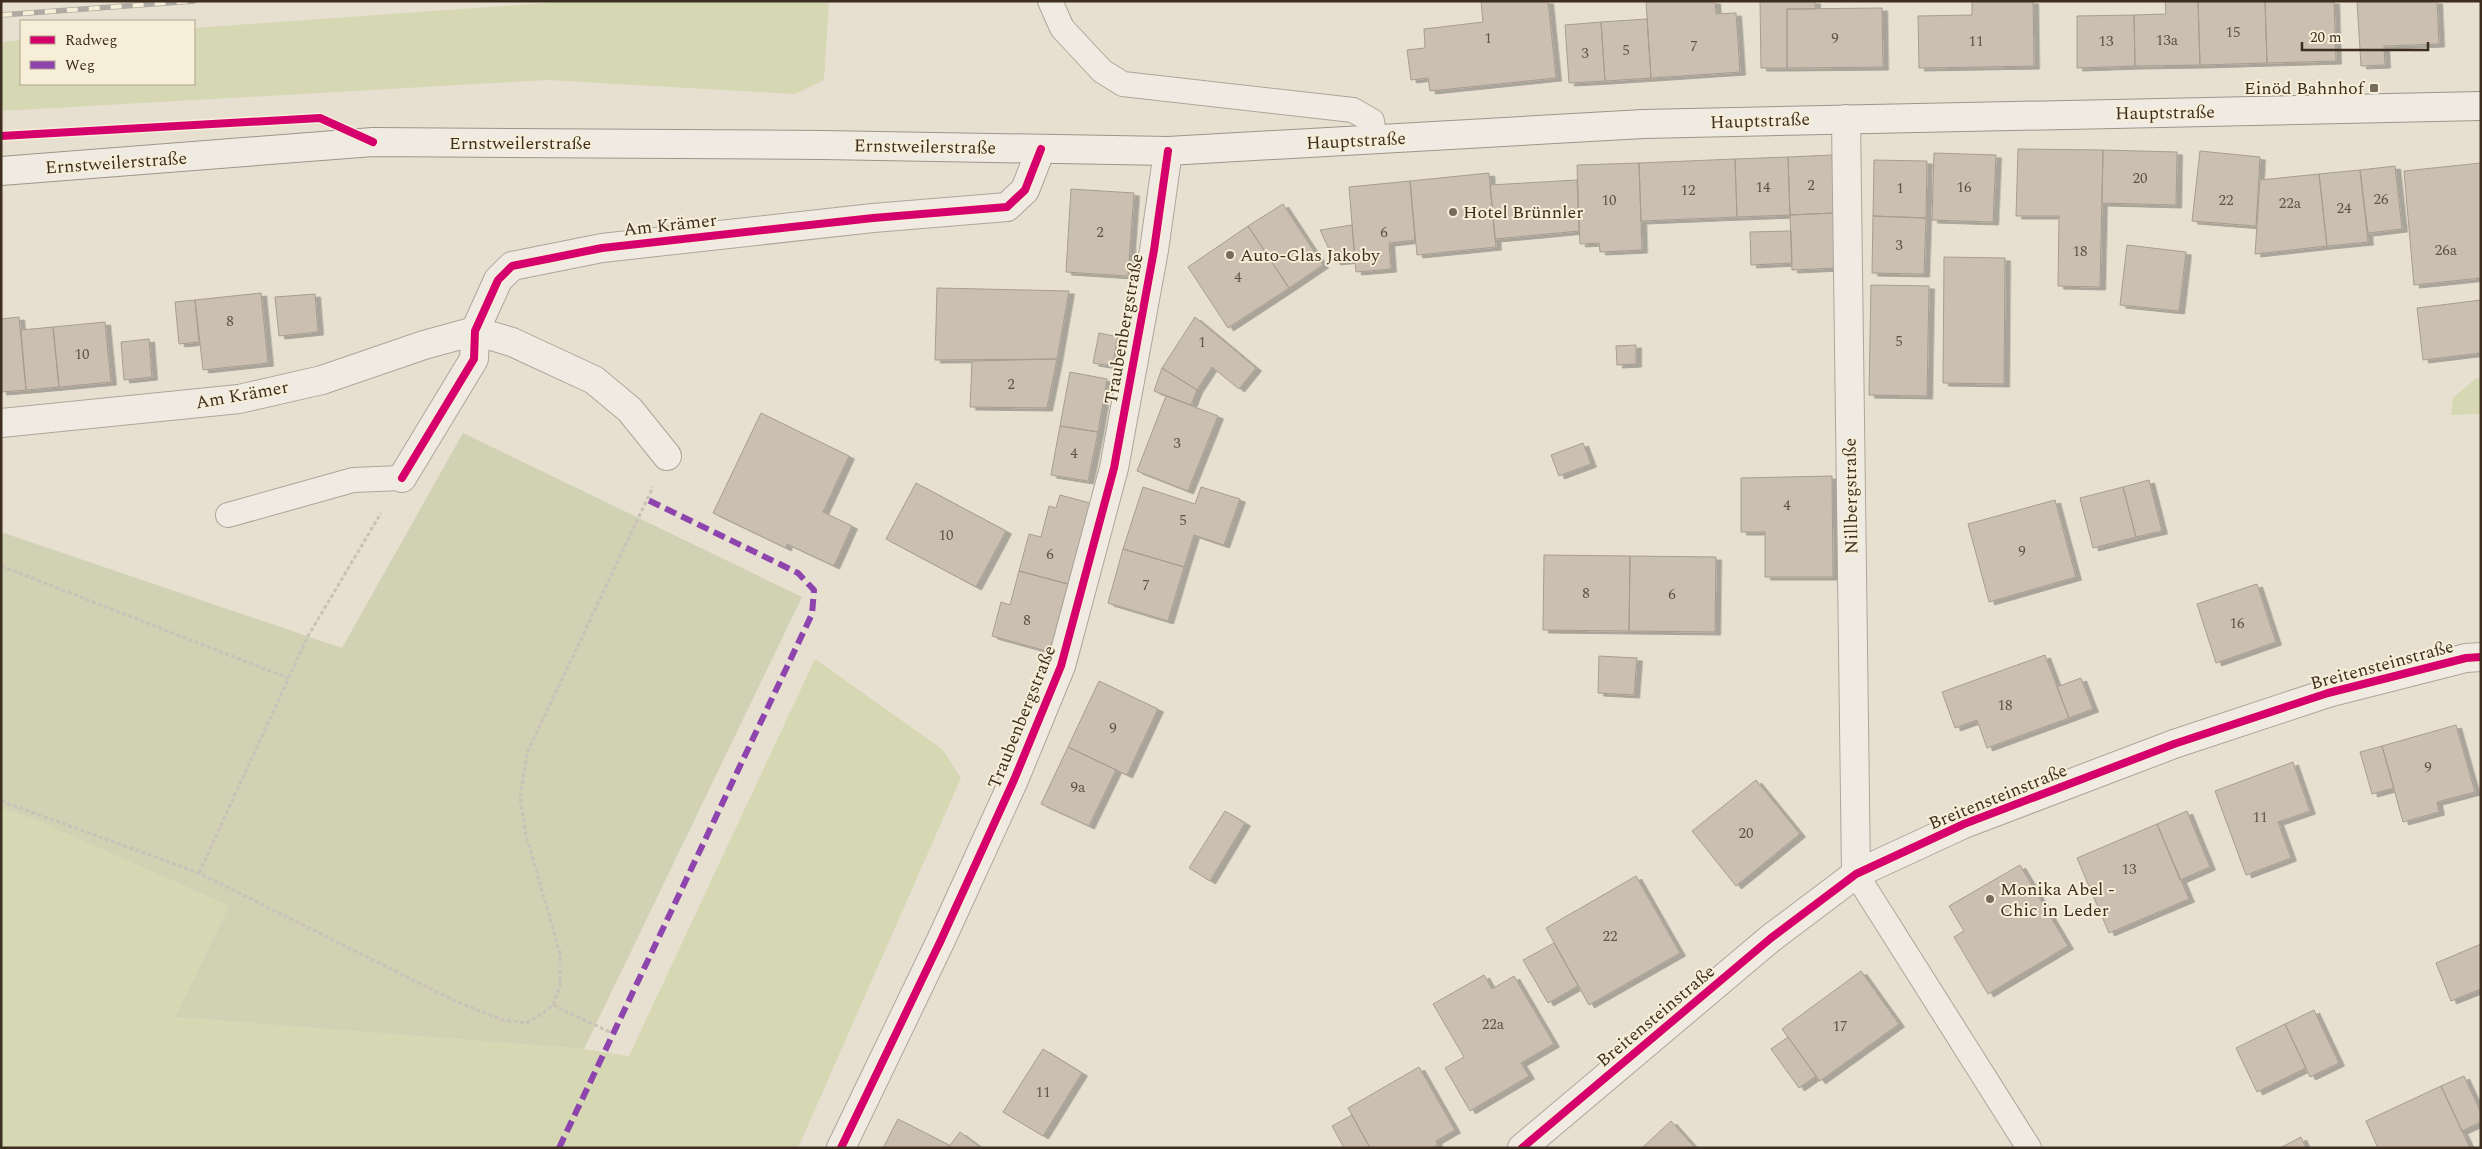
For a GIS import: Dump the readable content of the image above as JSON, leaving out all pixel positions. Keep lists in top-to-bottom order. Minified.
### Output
{"streets":{"street":["Hauptstraße","Ernstweilerstraße","Am Krämer","Traubenbergstraße","Nillbergstraße","Breitensteinstraße"]},"crossings":[["Hauptstraße","Ernstweilerstraße"],["Hauptstraße","Am Krämer"],["Hauptstraße","Traubenbergstraße"],["Hauptstraße","Nillbergstraße"],["Ernstweilerstraße","Am Krämer"],["Nillbergstraße","Breitensteinstraße"]],"places":{"transit":["Einöd Bahnhof"],"other":["Hotel Brünnler","Auto-Glas Jakoby","Monika Abel - Chic in Leder"]},"house_numbers":["15","1","9","13a","11","13","7","5","3","20","2","14","16","1","12","26","10","22","22a","24","2","6","3","26a","18","4","8","5","1","10","2","3","4","4","5","10","9","6","7","8","6","8","16","18","9","9","9a","11","20","13","22","22a","17","11"],"legend":["Radweg","Weg"],"scale_bar":"20 m"}
